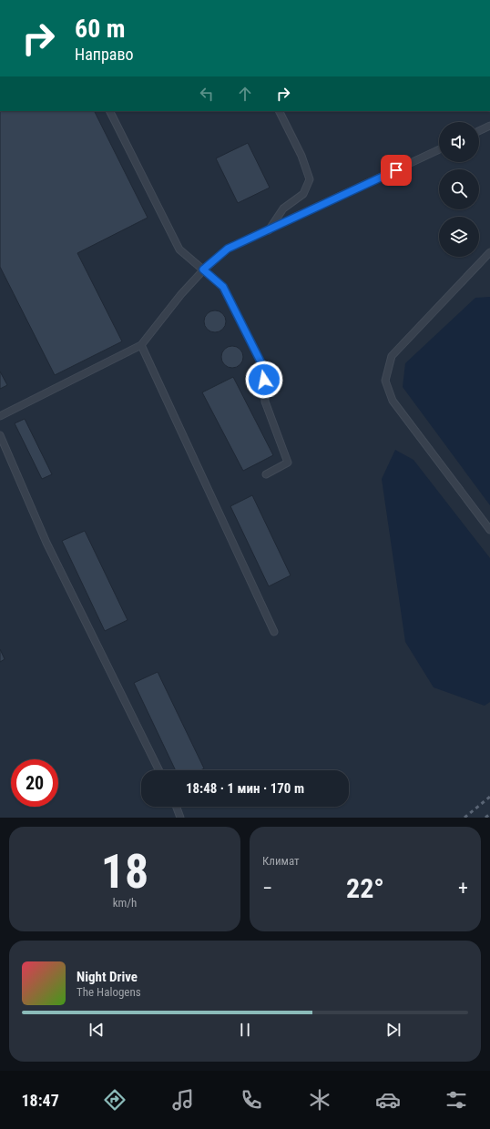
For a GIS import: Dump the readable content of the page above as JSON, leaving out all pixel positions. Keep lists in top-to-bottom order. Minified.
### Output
{"page":{"turn":["60 m","Направо"],"limit":"20","trip":"18:48 · 1 мин · 170 m","tile":[["18","km/h"],"Климат"],"heat":["−","22°","+"],"song":["Night Drive","The Halogens"],"tabs":"18:47"}}
